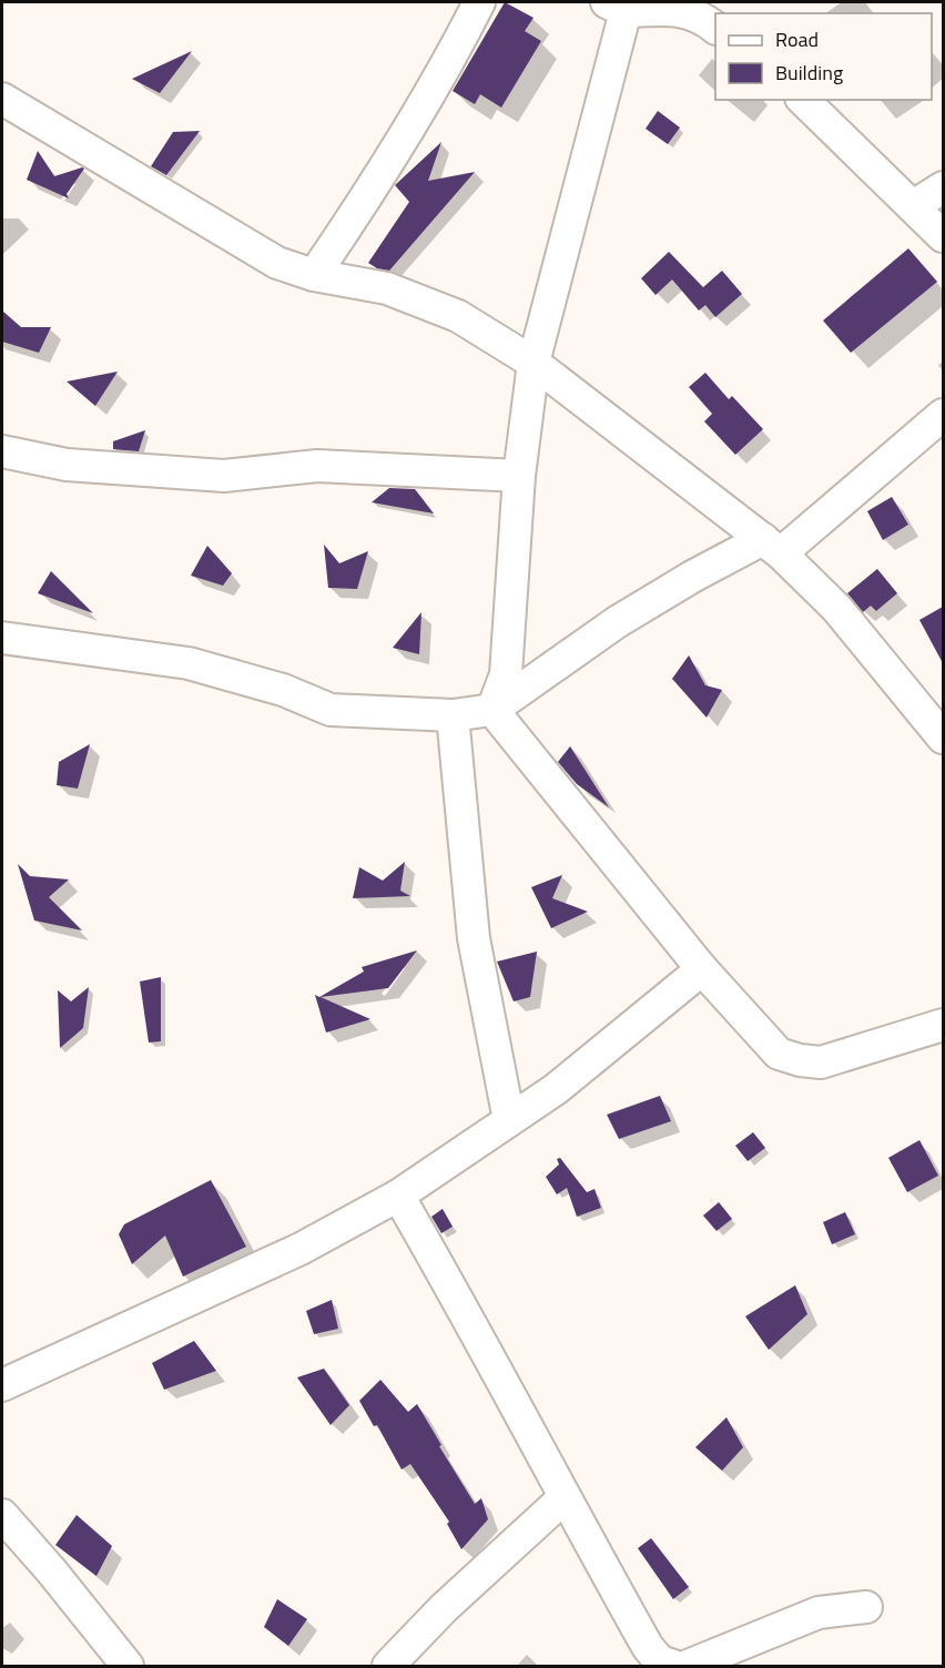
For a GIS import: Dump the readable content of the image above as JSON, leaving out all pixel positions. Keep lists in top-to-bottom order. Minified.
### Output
{"legend":["Road","Building"]}
